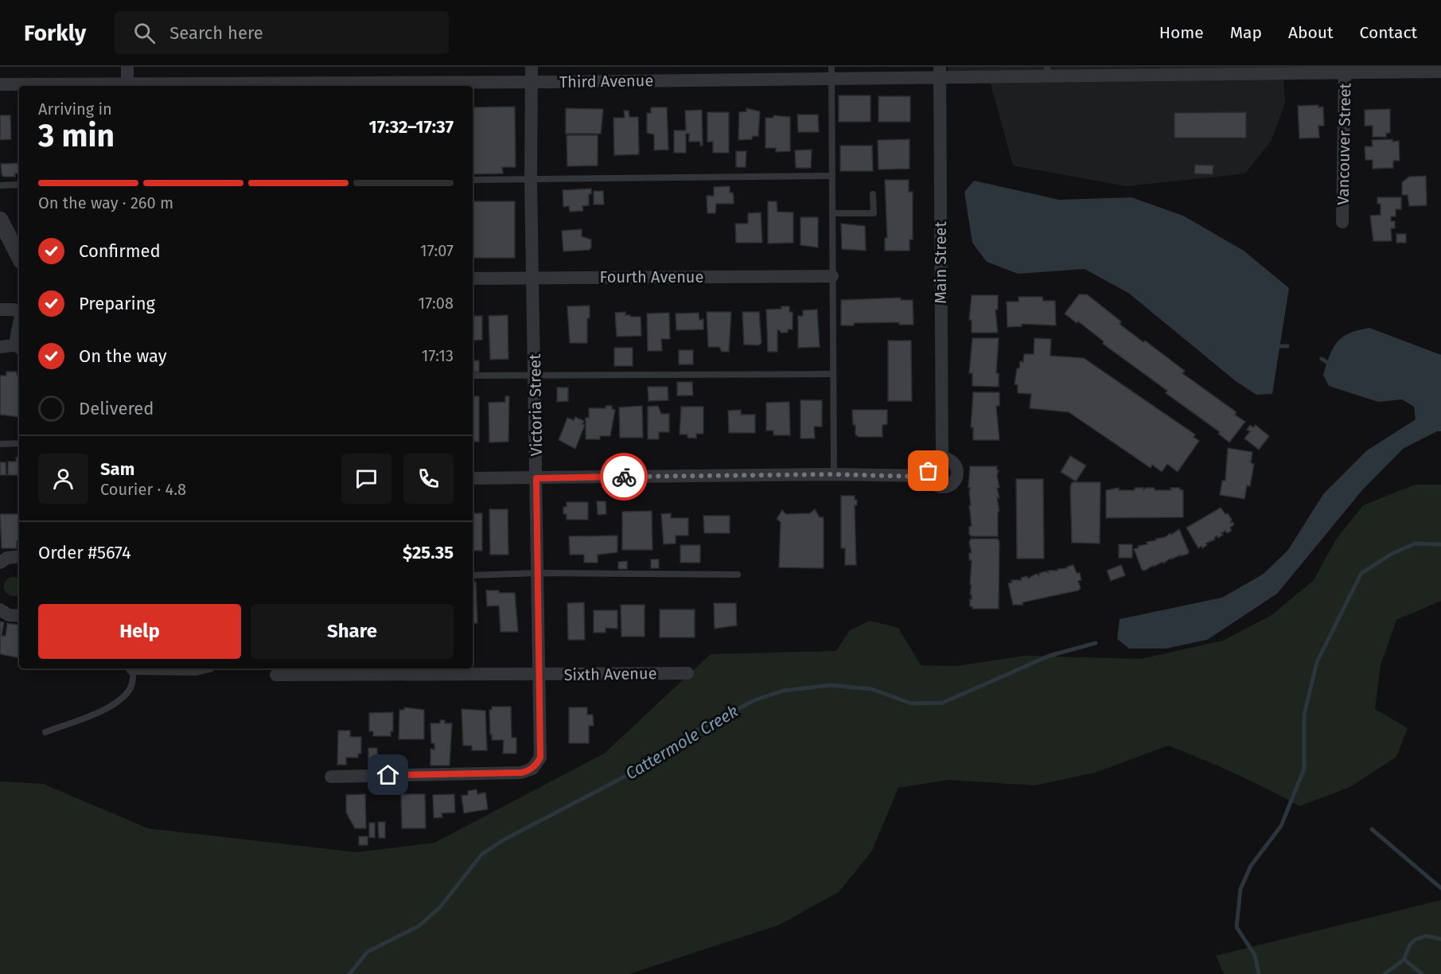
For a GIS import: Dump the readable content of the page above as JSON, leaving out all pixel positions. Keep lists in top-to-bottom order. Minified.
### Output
{"streets":{"street":["Third Avenue","Vancouver Street","Main Street","Fourth Avenue","Victoria Street","Sixth Avenue"]},"crossings":[["Third Avenue","Vancouver Street"],["Third Avenue","Main Street"],["Third Avenue","Victoria Street"],["Fourth Avenue","Victoria Street"],["Victoria Street","Sixth Avenue"]],"water":["Cattermole Creek"],"page":{"header":"Forkly","search":"Search here","nav":["Home","Map","About","Contact"],"heading":["3 min","Arriving in","17:32–17:37"],"panel":["Sam","Courier · 4.8","Order #5674","$25.35"],"bar":"On the way · 260 m","list":[["Confirmed","17:07"],["Preparing","17:08"],["On the way","17:13"],"Delivered"],"buttons":["Help","Share"]}}
